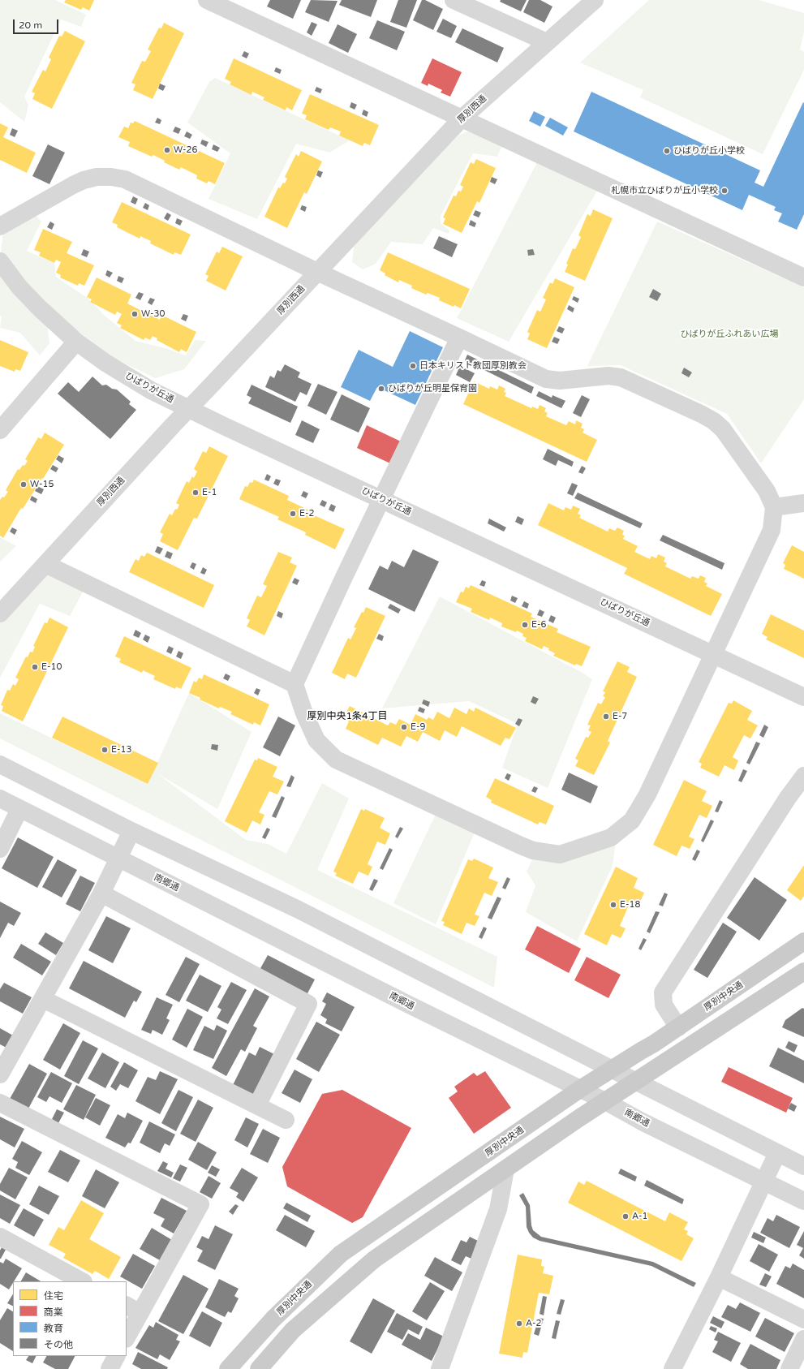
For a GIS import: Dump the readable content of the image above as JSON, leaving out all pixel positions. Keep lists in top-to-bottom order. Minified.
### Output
{"streets":{"main road":["厚別中央通"],"street":["厚別西通","ひばりが丘通","南郷通"]},"crossings":[["厚別西通","ひばりが丘通"],["南郷通","厚別中央通"]],"districts":["厚別中央1条4丁目"],"parks":["ひばりが丘ふれあい広場"],"places":["W-26","ひばりが丘小学校","札幌市立ひばりが丘小学校","W-30","日本キリスト教団厚別教会","ひばりが丘明星保育園","W-15","E-1","E-2","E-6","E-10","E-7","E-9","E-13","E-18","A-1","A-2"],"legend":["住宅","商業","教育","その他"],"scale_bar":"20 m"}
